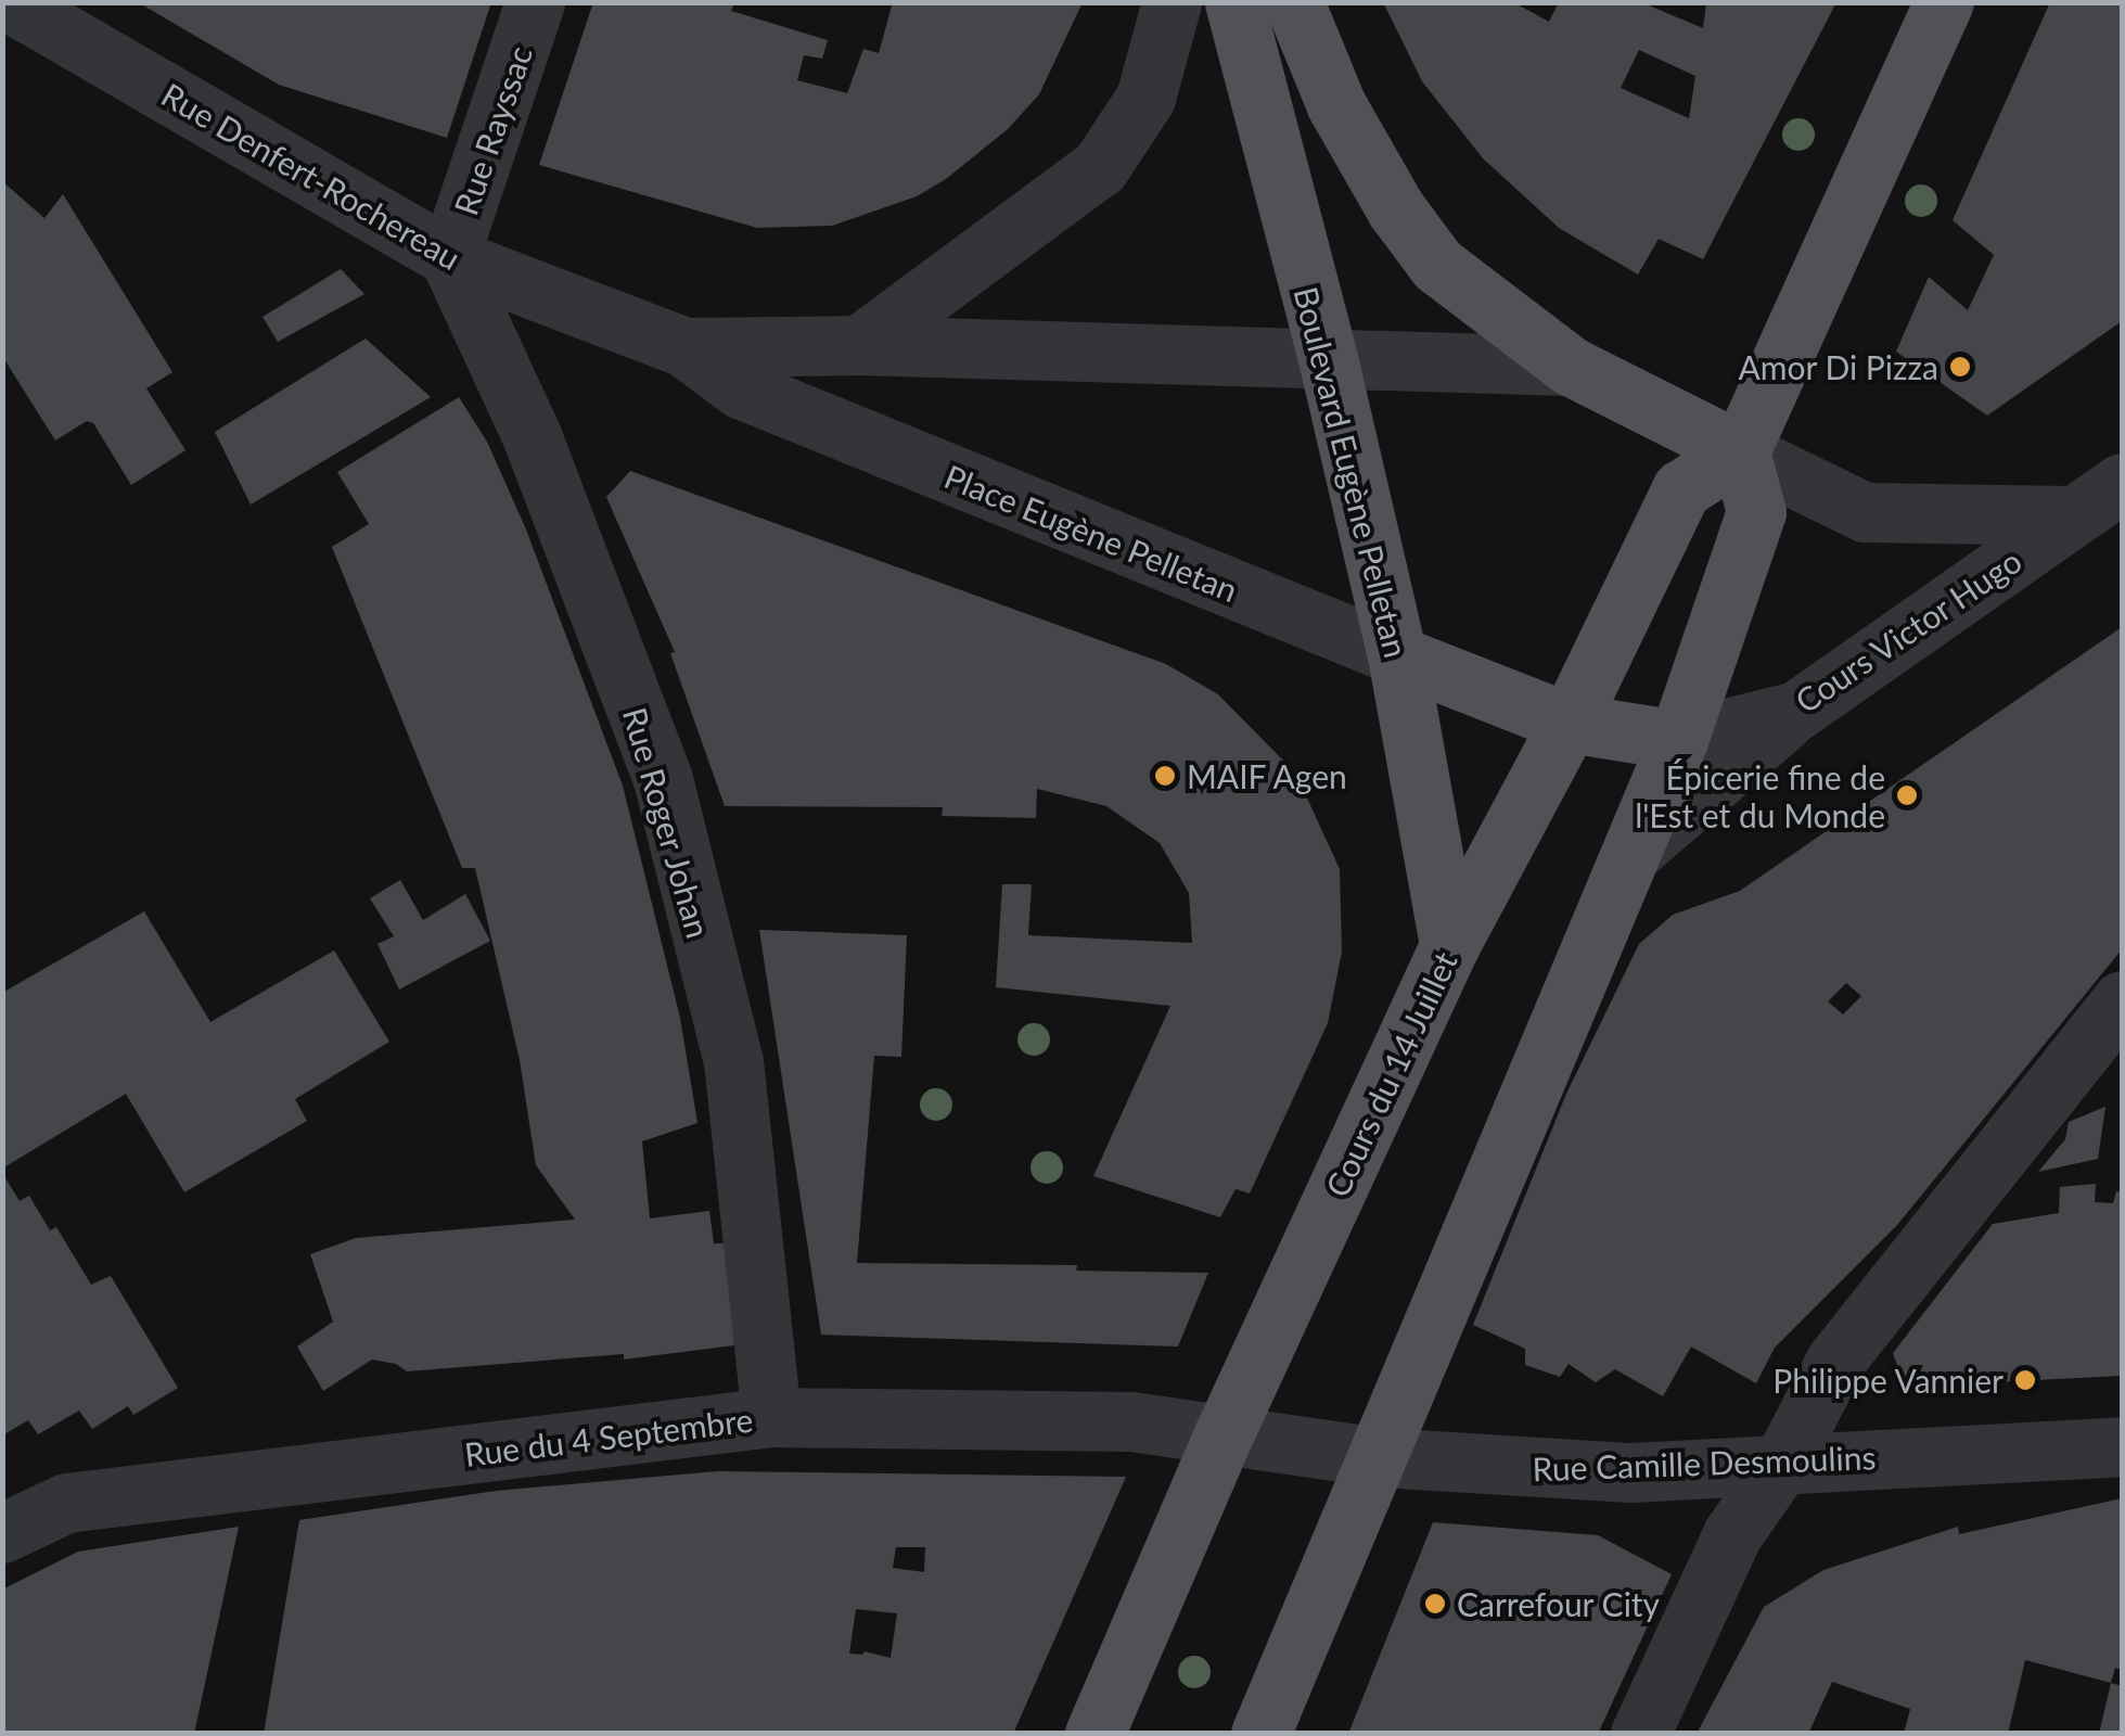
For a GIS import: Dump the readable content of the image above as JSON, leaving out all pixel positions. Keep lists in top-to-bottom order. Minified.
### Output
{"streets":{"main road":["Boulevard Eugène Pelletan","Place Eugène Pelletan","Cours du 14 Juillet"],"street":["Rue Rayssac","Rue Denfert-Rochereau","Cours Victor Hugo","Rue Roger Johan","Rue du 4 Septembre","Rue Camille Desmoulins"]},"crossings":[["Rue Rayssac","Rue Denfert-Rochereau"],["Rue Rayssac","Rue Roger Johan"],["Rue Denfert-Rochereau","Place Eugène Pelletan"],["Rue Denfert-Rochereau","Rue Roger Johan"],["Boulevard Eugène Pelletan","Place Eugène Pelletan"],["Boulevard Eugène Pelletan","Cours du 14 Juillet"],["Place Eugène Pelletan","Cours Victor Hugo"],["Place Eugène Pelletan","Cours du 14 Juillet"],["Rue Roger Johan","Rue du 4 Septembre"],["Cours du 14 Juillet","Rue du 4 Septembre"],["Cours du 14 Juillet","Rue Camille Desmoulins"],["Rue du 4 Septembre","Rue Camille Desmoulins"]],"places":["Amor Di Pizza","MAIF Agen","Épicerie fine de l'Est et du Monde","Philippe Vannier","Carrefour City"]}
